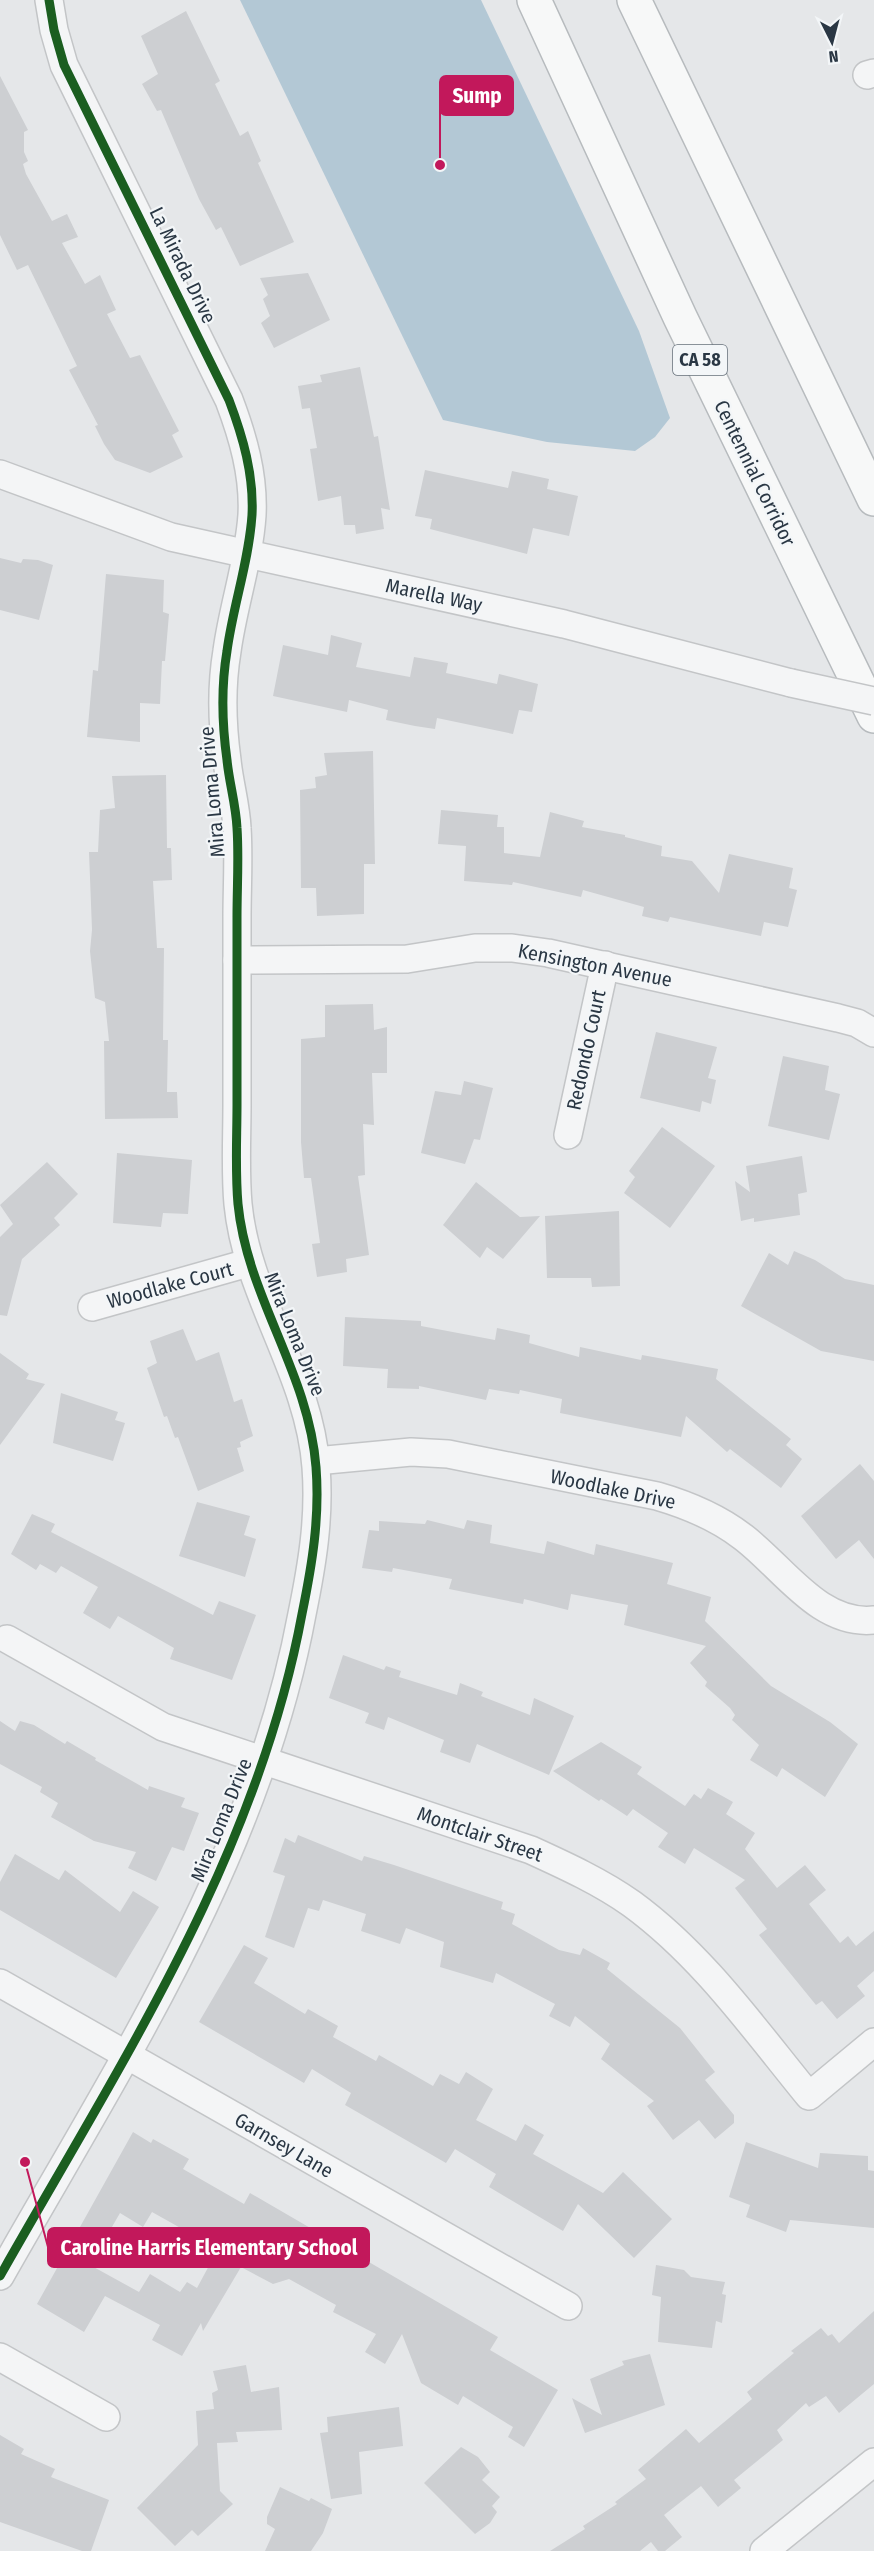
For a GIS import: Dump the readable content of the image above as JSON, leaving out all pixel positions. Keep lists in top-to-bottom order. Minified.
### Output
{"streets":{"highway":["CA 58","Centennial Corridor"],"street":["La Mirada Drive","Marella Way","Mira Loma Drive","Kensington Avenue","Redondo Court","Woodlake Court","Woodlake Drive","Montclair Street","Garnsey Lane"]},"crossings":[["La Mirada Drive","Marella Way"],["La Mirada Drive","Mira Loma Drive"],["Marella Way","Mira Loma Drive"],["Mira Loma Drive","Kensington Avenue"],["Mira Loma Drive","Woodlake Court"],["Mira Loma Drive","Woodlake Drive"],["Mira Loma Drive","Montclair Street"],["Mira Loma Drive","Garnsey Lane"],["Kensington Avenue","Redondo Court"]],"places":["Sump","Caroline Harris Elementary School"],"north":"bottom"}
